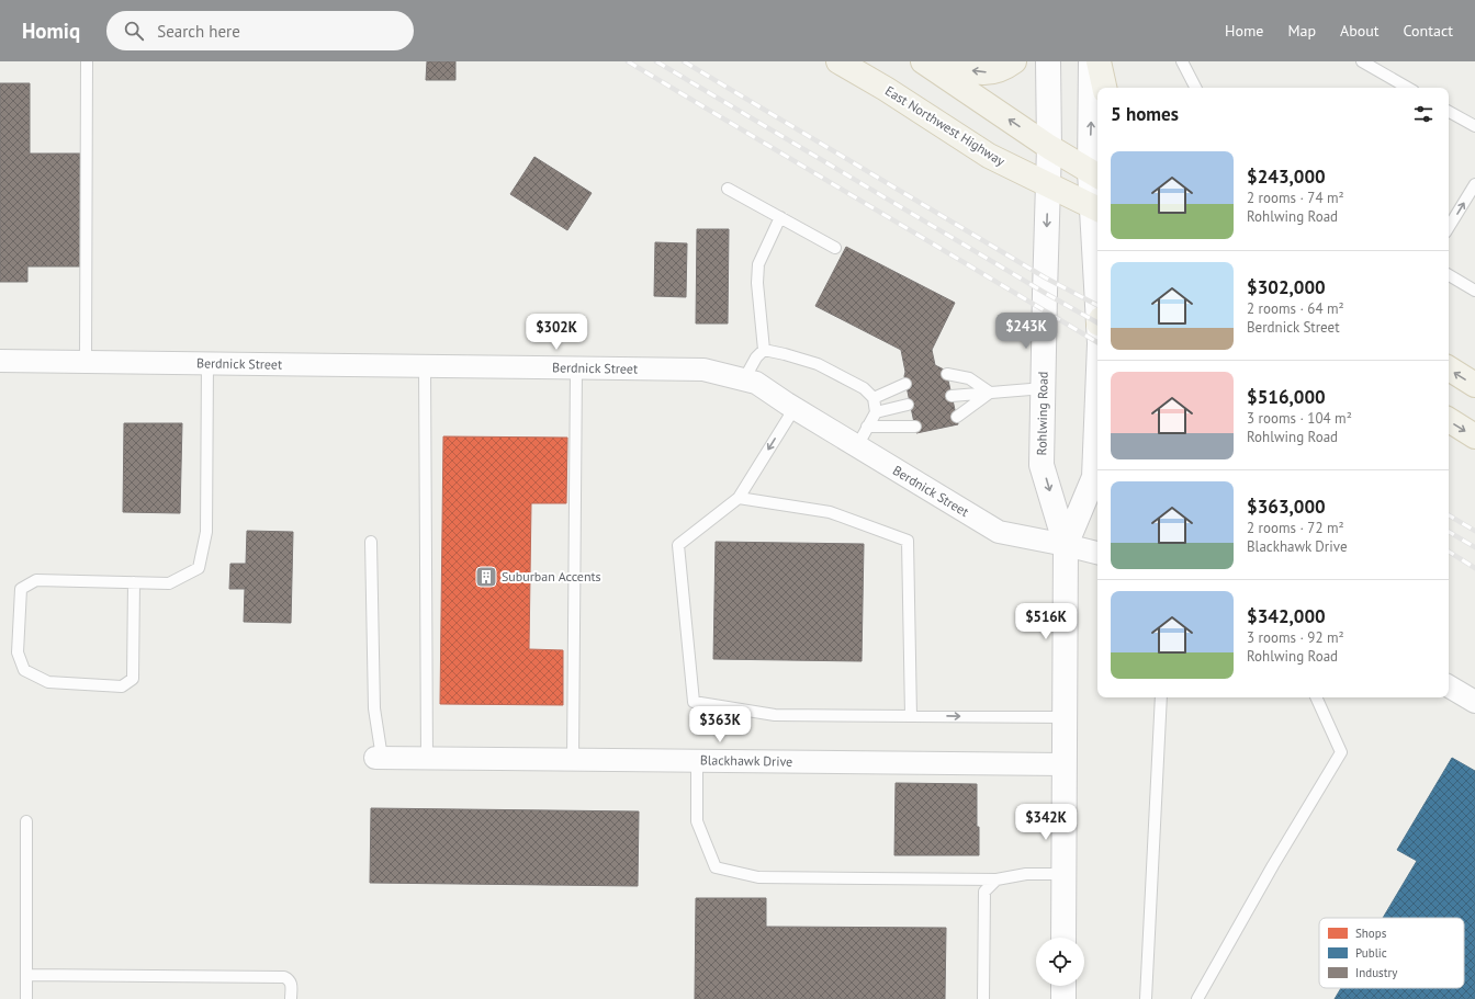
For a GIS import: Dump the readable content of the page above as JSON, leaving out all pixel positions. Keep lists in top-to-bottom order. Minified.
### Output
{"streets":{"main road":["East Northwest Highway","Rohlwing Road"],"street":["Berdnick Street","Blackhawk Drive"]},"crossings":[["East Northwest Highway","Rohlwing Road"],["Berdnick Street","Rohlwing Road"],["Rohlwing Road","Blackhawk Drive"]],"places":{"building":["Suburban Accents"]},"legend":["Shops","Public","Industry"],"page":{"header":"Homiq","search":"Search here","nav":["Home","Map","About","Contact"],"heading":"5 homes","list":[{"name":"$243,000","note":"2 rooms · 74 m² · Rohlwing Road"},{"name":"$302,000","note":"2 rooms · 64 m² · Berdnick Street"},{"name":"$516,000","note":"3 rooms · 104 m² · Rohlwing Road"},{"name":"$363,000","note":"2 rooms · 72 m² · Blackhawk Drive"},{"name":"$342,000","note":"3 rooms · 92 m² · Rohlwing Road"}],"price":["$243K","$302K","$516K","$363K","$342K"]}}
